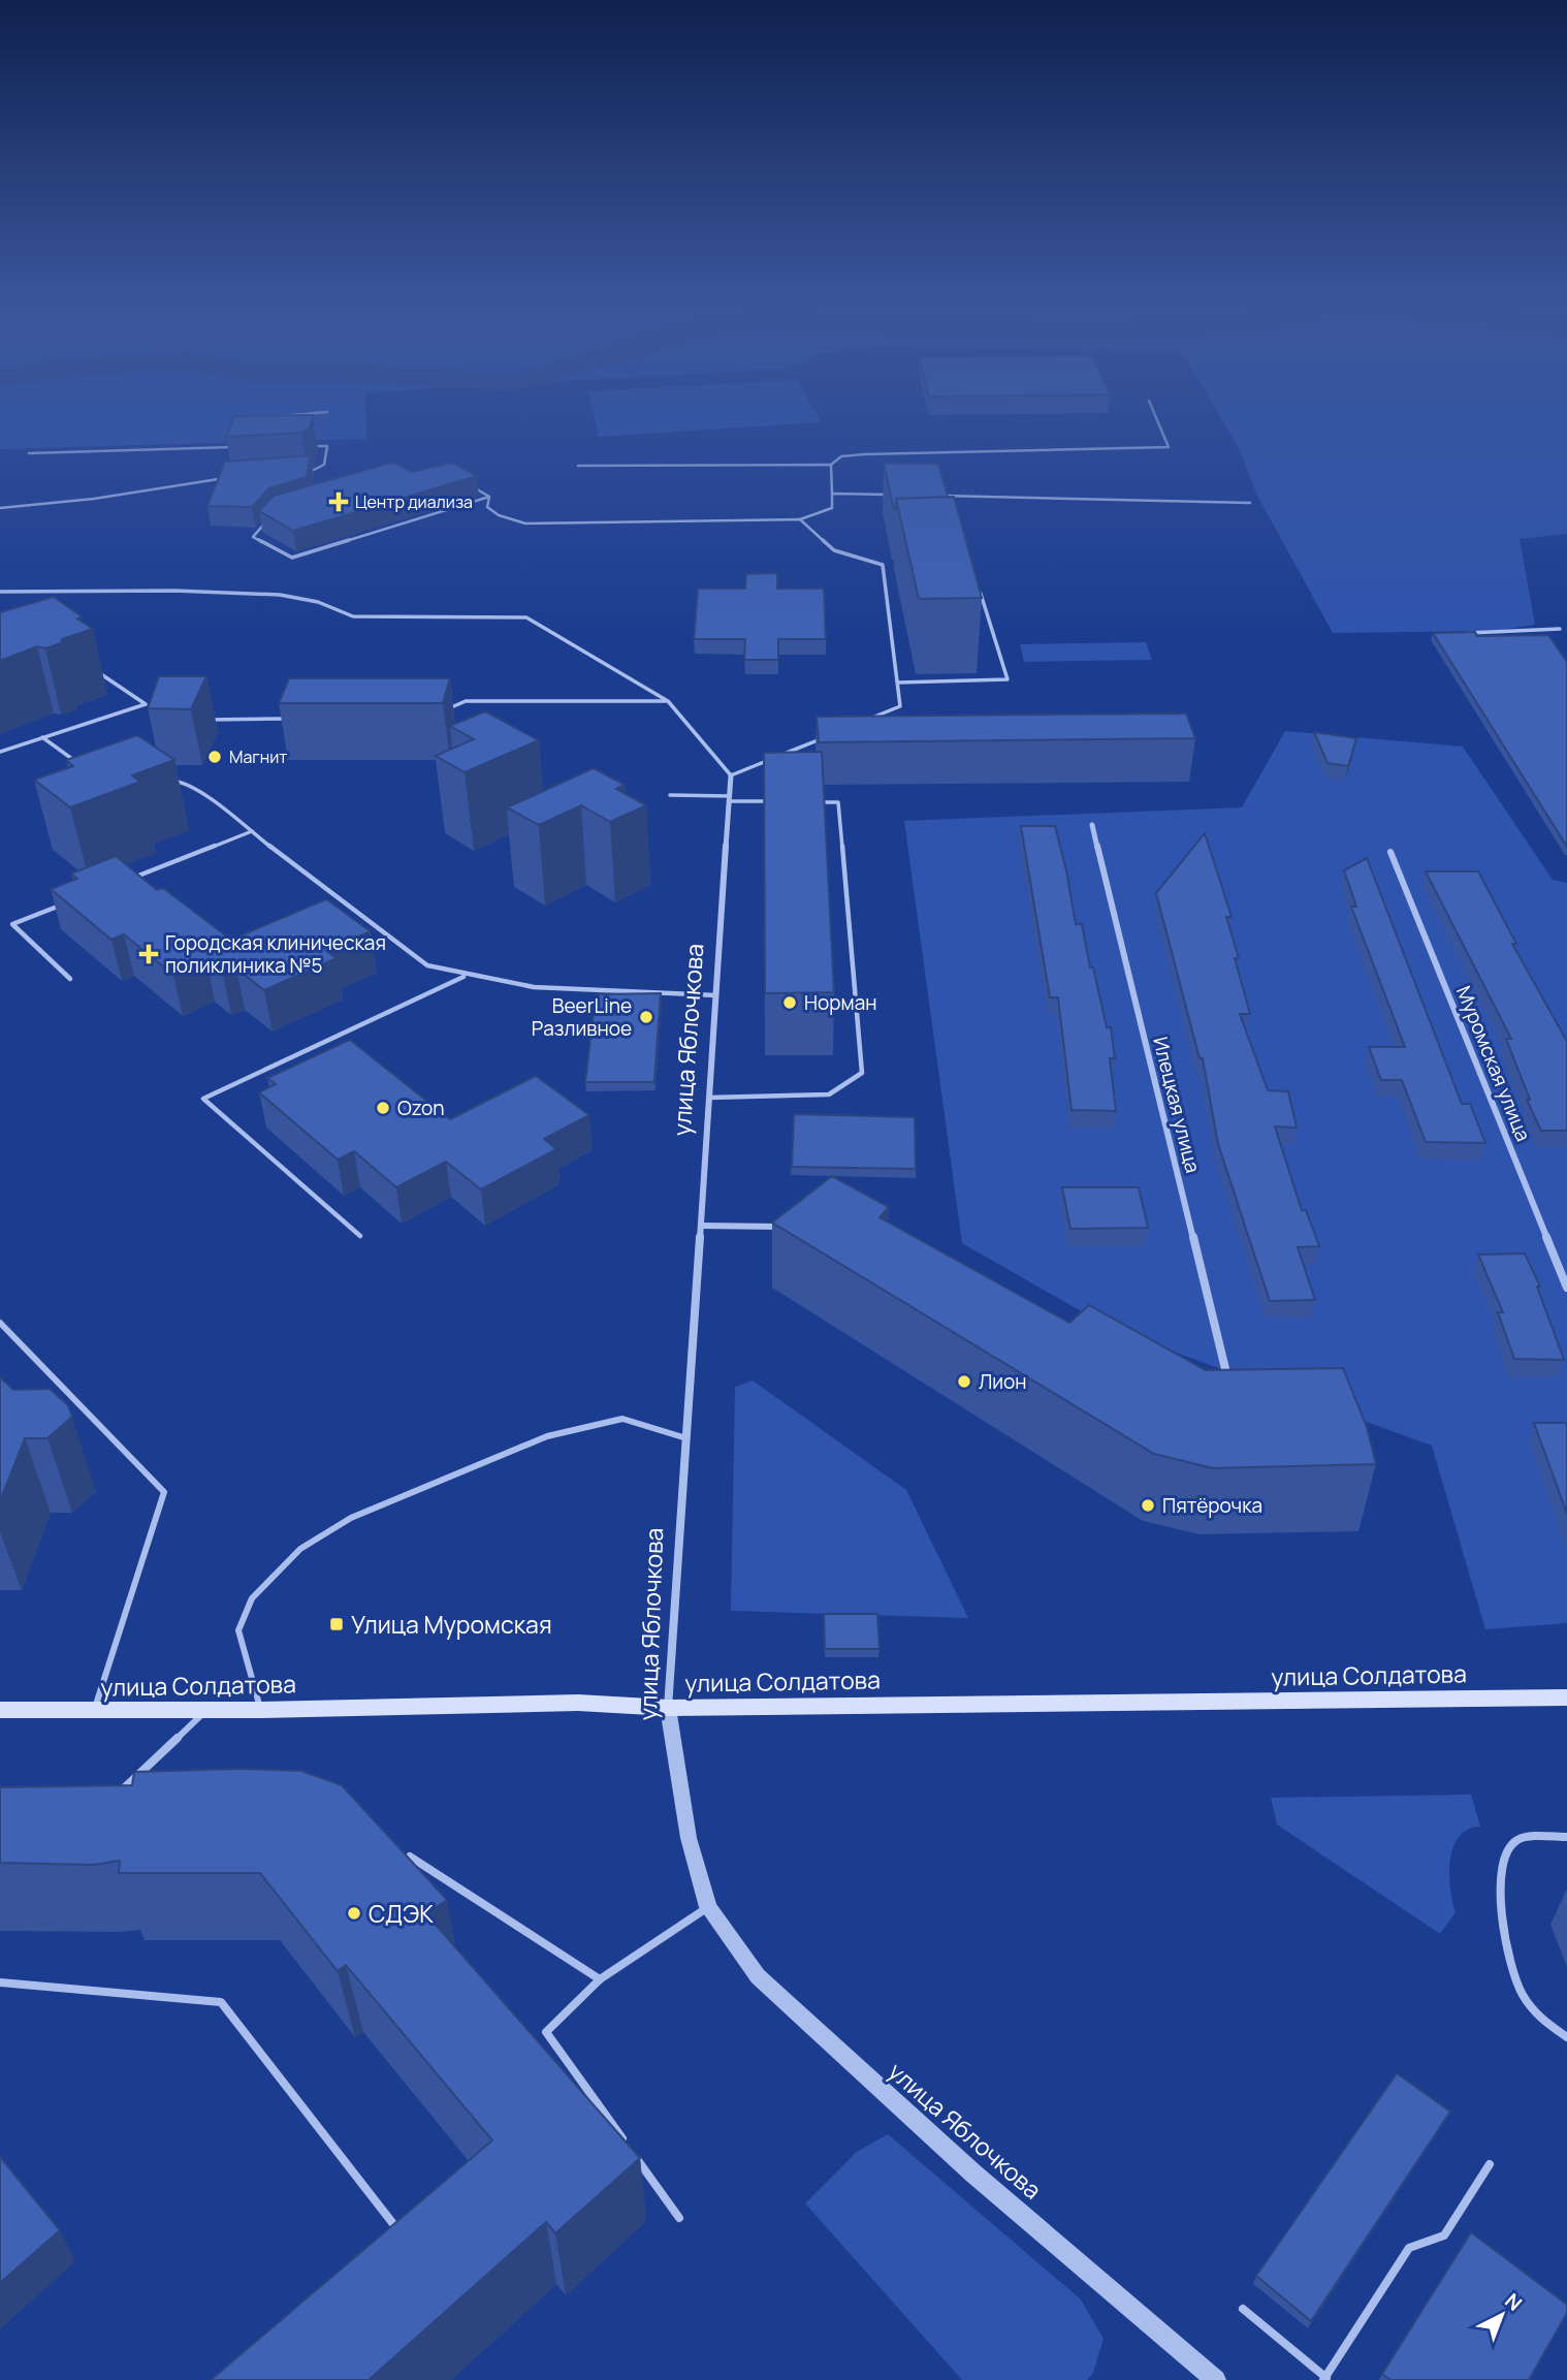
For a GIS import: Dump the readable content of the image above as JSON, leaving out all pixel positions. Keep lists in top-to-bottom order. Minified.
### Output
{"streets":{"main road":["улица Солдатова"],"street":["улица Яблочкова","Муромская улица","Илецкая улица"]},"crossings":[["улица Яблочкова","улица Солдатова"]],"places":{"health":["Центр диализа","Городская клиническая поликлиника №5"],"other":["Магнит","Норман","BeerLine Разливное","Ozon","Лион","Пятёрочка","СДЭК"],"transit":["Улица Муромская"]},"north":"top right"}
